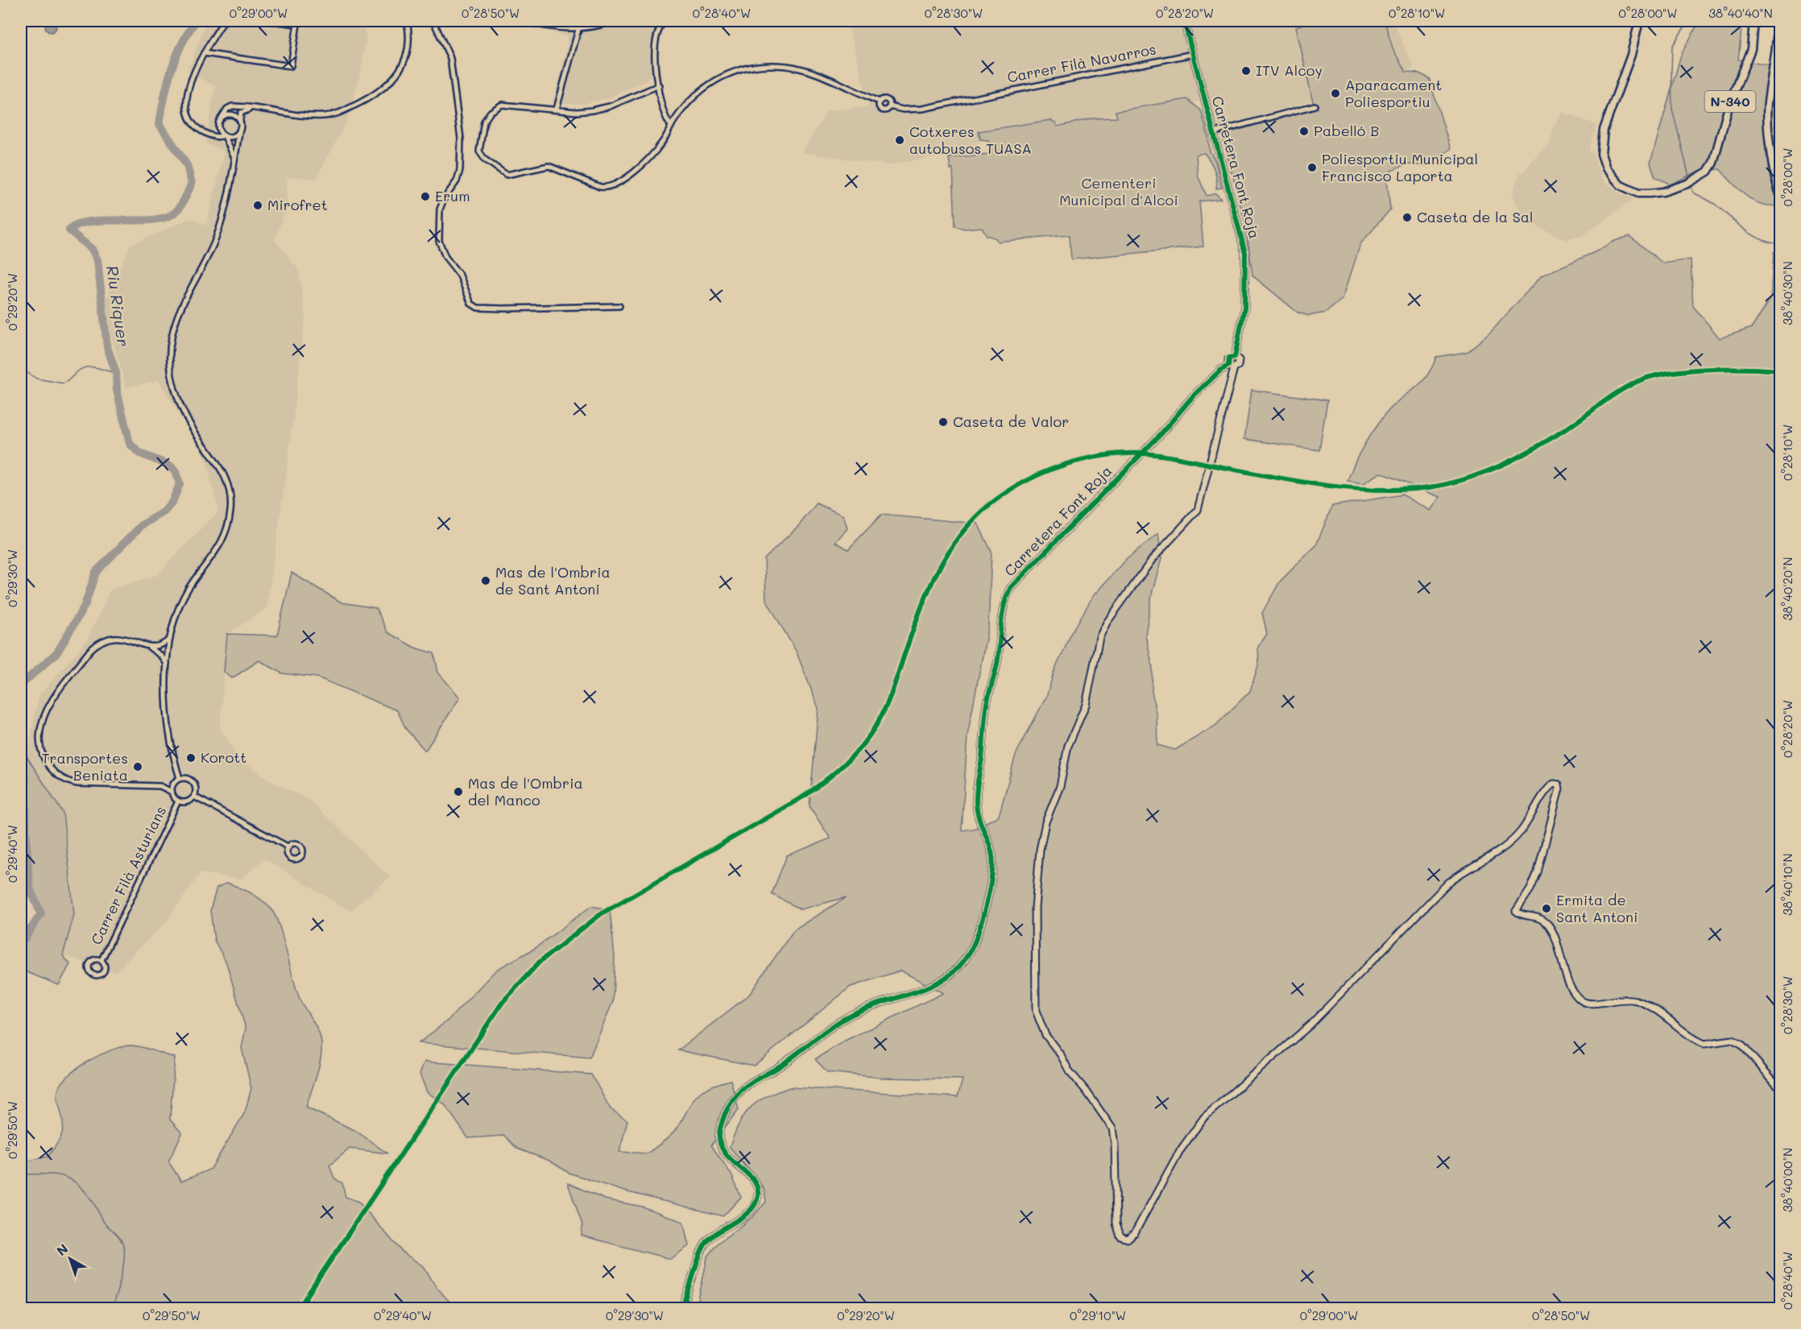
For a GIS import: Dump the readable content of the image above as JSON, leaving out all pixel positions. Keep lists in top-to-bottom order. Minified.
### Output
{"streets":{"main road":["N-340"],"street":["Carrer Filà Navarros","Carretera Font Roja","Carrer Filà Asturians"]},"crossings":[["Carrer Filà Navarros","Carretera Font Roja"]],"water":["Riu Riquer"],"parks":["Cementeri Municipal d'Alcoi"],"places":["ITV Alcoy","Aparacament Poliesportiu","Pabelló B","Cotxeres autobusos TUASA","Poliesportiu Municipal Francisco Laporta","Erum","Mirofret","Caseta de la Sal","Caseta de Valor","Mas de l'Ombria de Sant Antoni","Korott","Transportes Beniata","Mas de l'Ombria del Manco","Ermita de Sant Antoni"],"north":"top left","coordinates":["0°29'00\"W","0°28'50\"W","0°28'40\"W","0°28'30\"W","0°28'20\"W","0°28'10\"W","0°28'00\"W","38°40'40\"N","38°40'30\"N","0°29'20\"W","0°29'30\"W","38°40'20\"N","0°29'40\"W","38°40'10\"N","0°29'50\"W","38°40'00\"N","0°29'10\"W"]}
